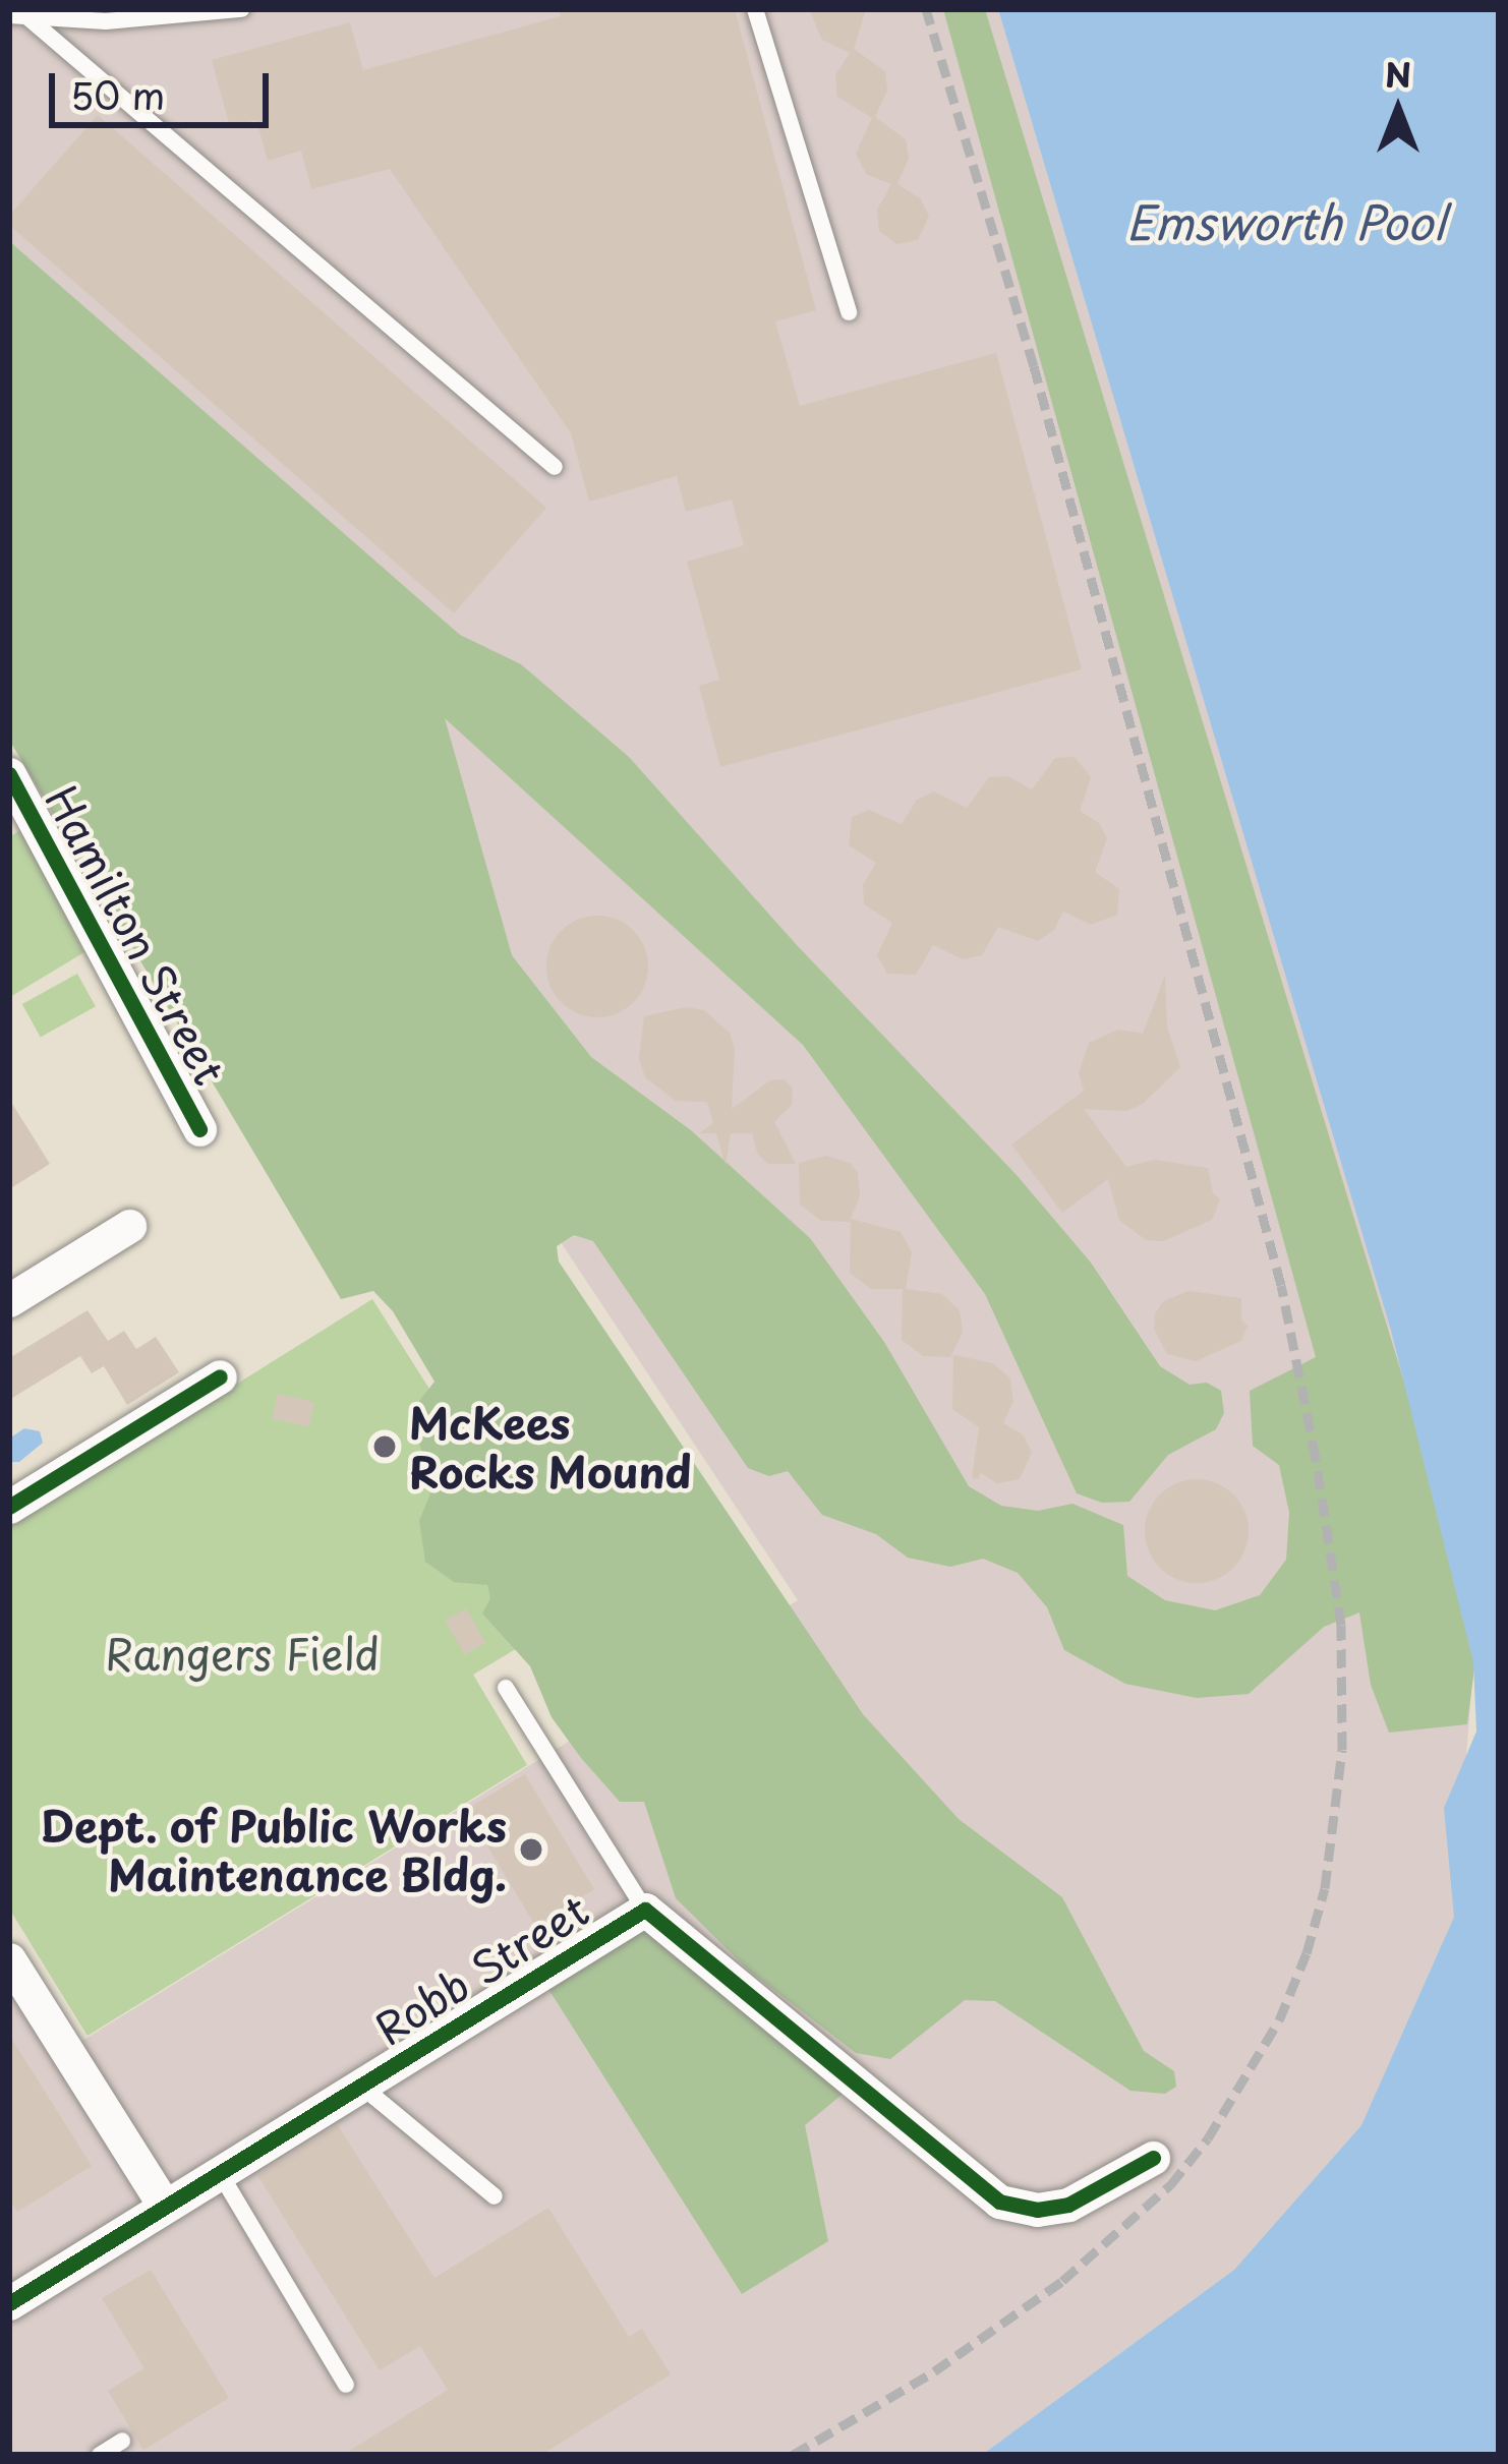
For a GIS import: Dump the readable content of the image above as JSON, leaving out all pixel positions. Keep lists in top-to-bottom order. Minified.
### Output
{"streets":{"street":["Hamilton Street","Robb Street"]},"water":["Emsworth Pool"],"parks":["Rangers Field"],"places":["McKees Rocks Mound","Dept. of Public Works Maintenance Bldg."],"scale_bar":"50 m","north":"top"}
